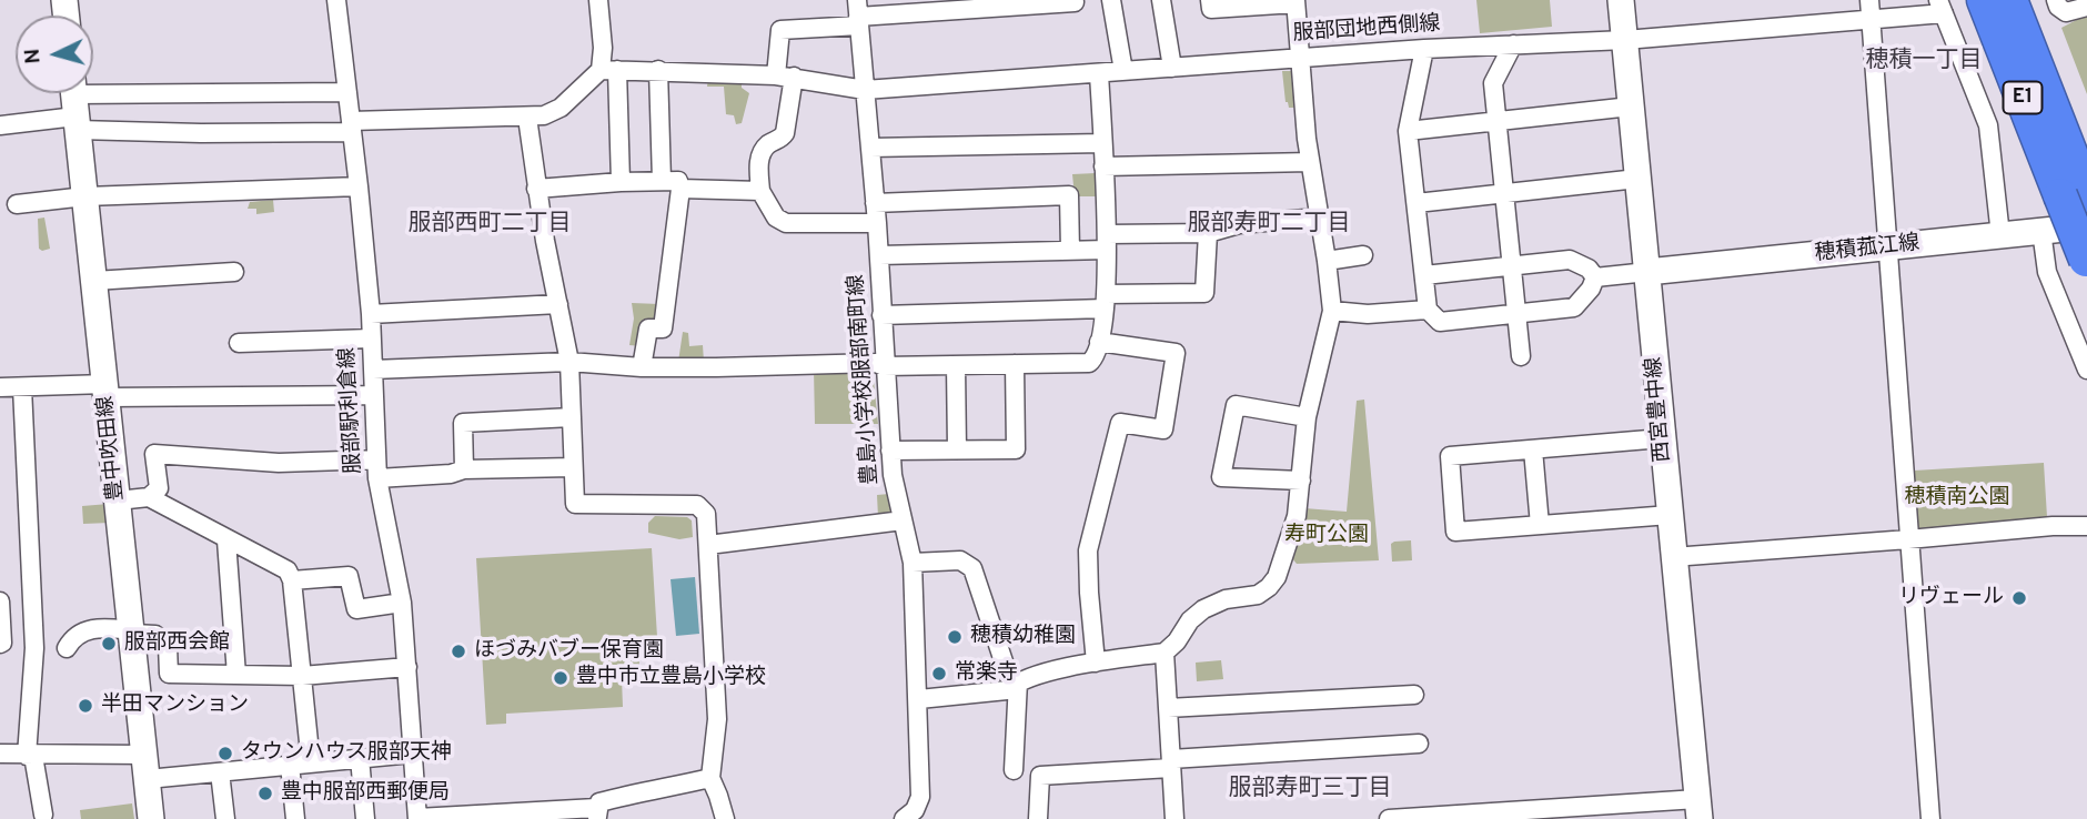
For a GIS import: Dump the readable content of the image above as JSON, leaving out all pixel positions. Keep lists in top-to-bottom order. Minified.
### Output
{"streets":{"highway":["E1"],"main road":["穂積菰江線","西宮豊中線","豊中吹田線"],"street":["服部団地西側線","豊島小学校服部南町線","服部駅利倉線"]},"crossings":[["服部団地西側線","豊島小学校服部南町線"],["服部団地西側線","西宮豊中線"],["穂積菰江線","西宮豊中線"]],"districts":["穂積一丁目","服部西町二丁目","服部寿町二丁目","服部寿町三丁目"],"parks":["穂積南公園","寿町公園"],"places":["リヴェール","穂積幼稚園","服部西会館","ほづみバブー保育園","常楽寺","豊中市立豊島小学校","半田マンション","タウンハウス服部天神","豊中服部西郵便局"],"north":"left"}
